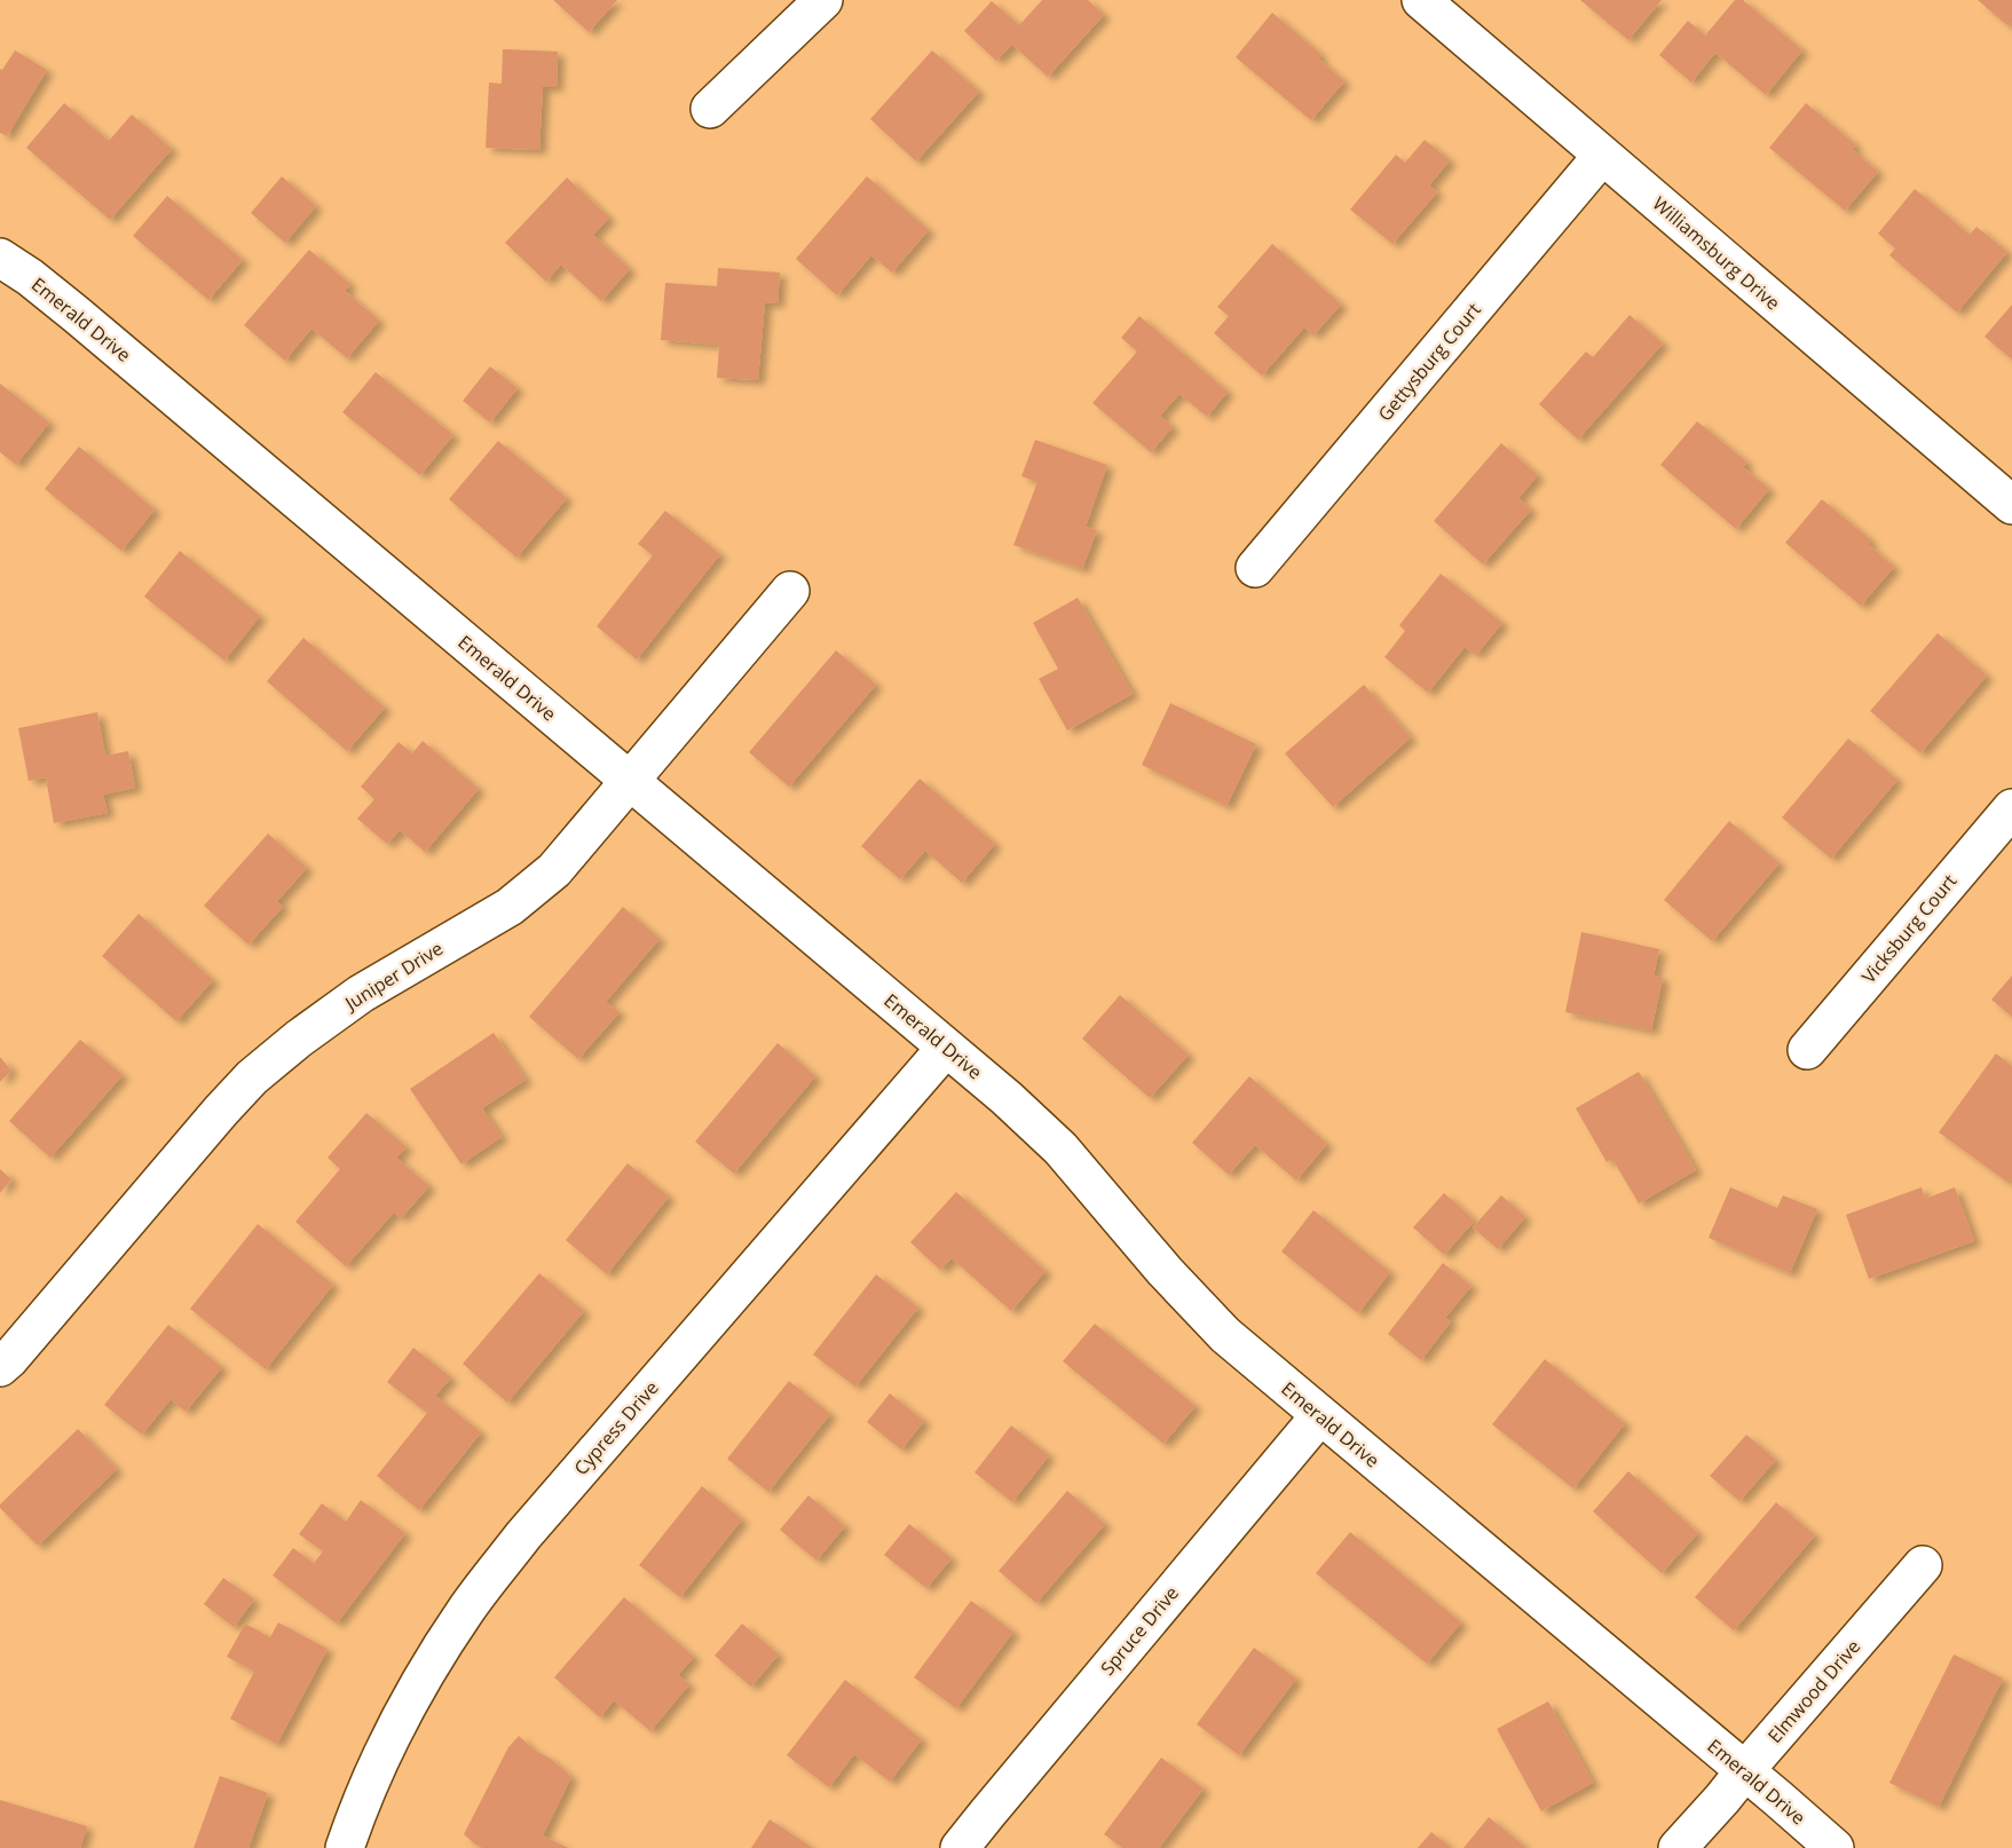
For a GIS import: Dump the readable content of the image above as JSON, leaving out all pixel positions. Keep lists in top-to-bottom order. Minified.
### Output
{"streets":{"street":["Williamsburg Drive","Emerald Drive","Gettysburg Court","Vicksburg Court","Juniper Drive","Cypress Drive","Spruce Drive","Elmwood Drive"]},"crossings":[["Williamsburg Drive","Gettysburg Court"],["Emerald Drive","Juniper Drive"],["Emerald Drive","Cypress Drive"],["Emerald Drive","Spruce Drive"],["Emerald Drive","Elmwood Drive"]]}
